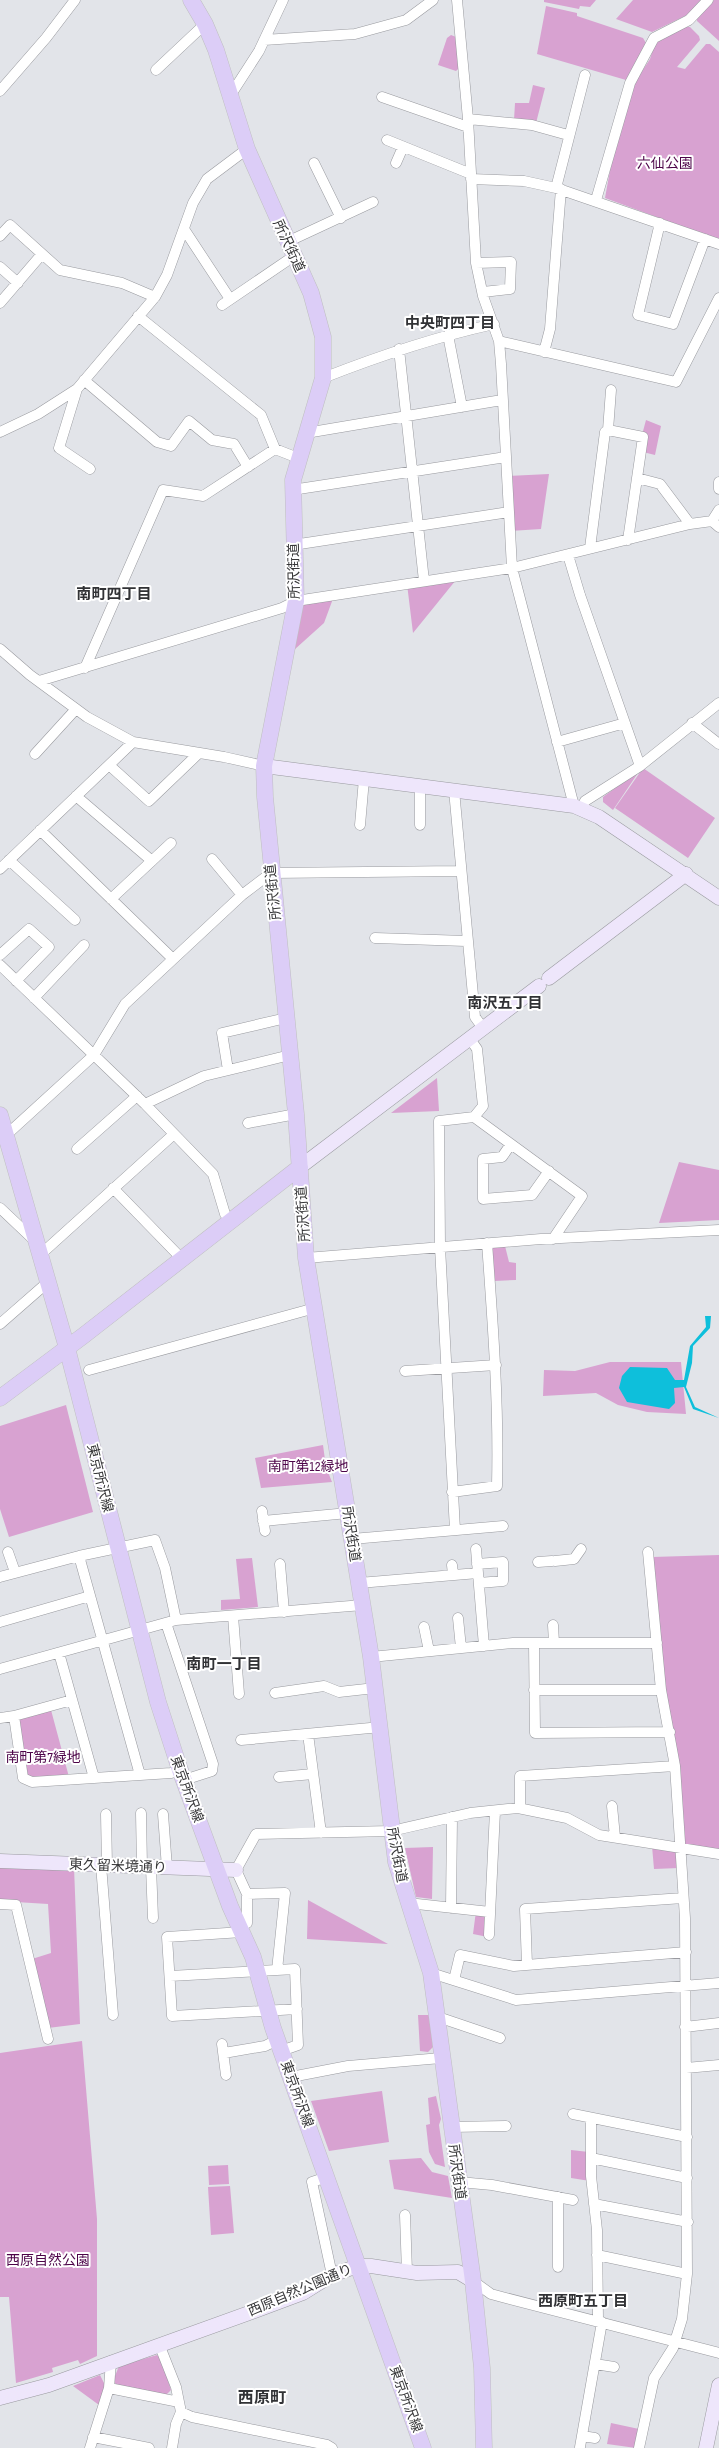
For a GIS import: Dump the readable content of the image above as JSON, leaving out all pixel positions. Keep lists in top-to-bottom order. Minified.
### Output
{"streets":{"main road":["所沢街道","東京所沢線"],"street":["東久留米境通り","西原自然公園通り"]},"crossings":[["所沢街道","西原自然公園通り"],["東京所沢線","東久留米境通り"],["東京所沢線","西原自然公園通り"]],"districts":["中央町四丁目","南町四丁目","南沢五丁目","南町一丁目","西原町五丁目","西原町"],"parks":["六仙公園","南町第12緑地","南町第7緑地","西原自然公園"]}
